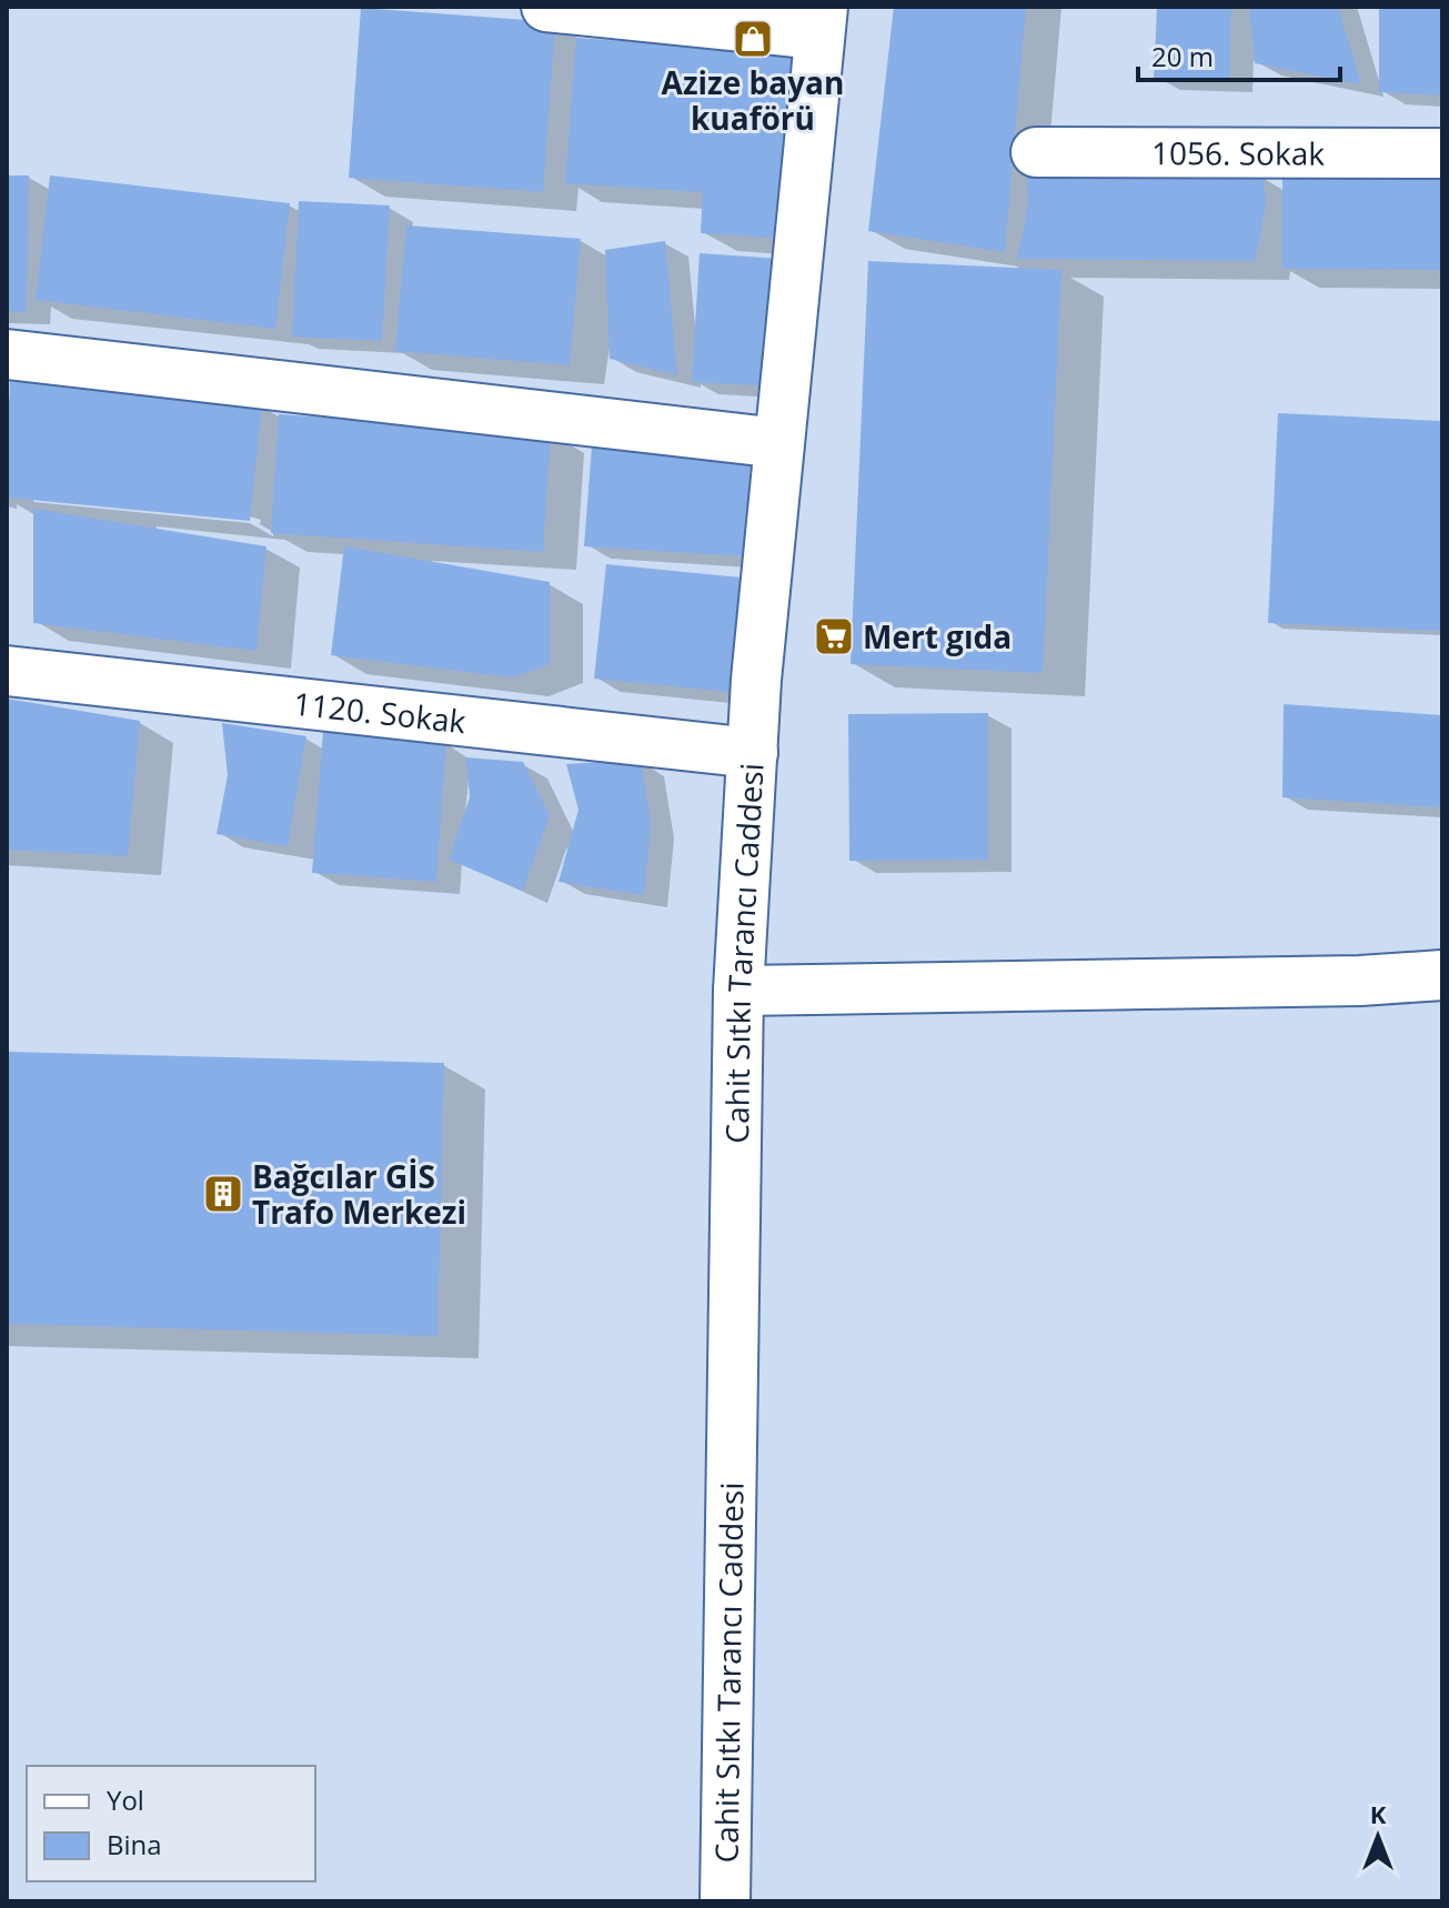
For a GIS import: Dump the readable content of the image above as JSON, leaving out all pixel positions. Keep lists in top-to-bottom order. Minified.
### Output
{"streets":{"street":["1056. Sokak","1120. Sokak","Cahit Sıtkı Tarancı Caddesi"]},"crossings":[["1120. Sokak","Cahit Sıtkı Tarancı Caddesi"]],"places":{"shop":["Azize bayan kuaförü"],"supermarket":["Mert gıda"],"building":["Bağcılar GİS Trafo Merkezi"]},"legend":["Yol","Bina"],"scale_bar":"20 m","north":"top"}
